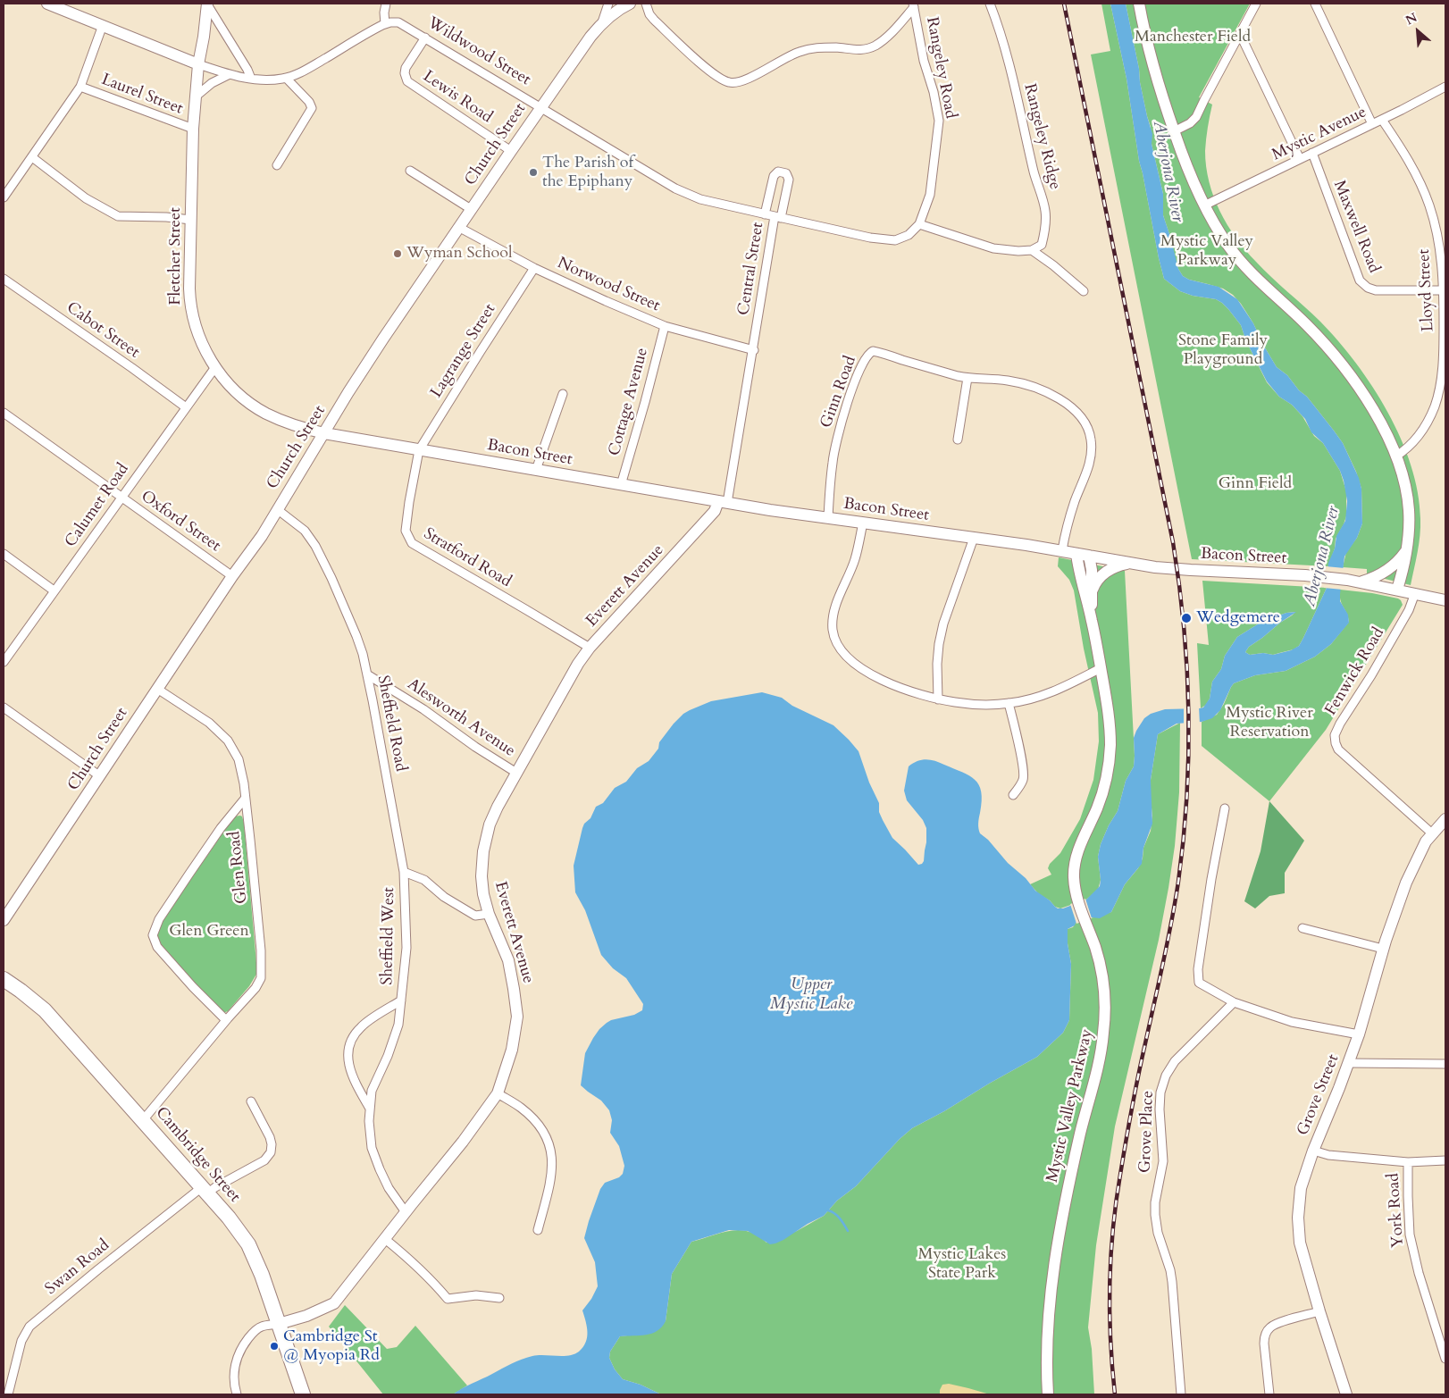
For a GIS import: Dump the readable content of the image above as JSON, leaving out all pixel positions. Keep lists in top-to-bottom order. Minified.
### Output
{"streets":{"highway":["Cambridge Street"],"main road":["Church Street","Fletcher Street","Bacon Street","Everett Avenue","Grove Street","Mystic Valley Parkway"],"street":["Wildwood Street","Rangeley Road","Laurel Street","Lewis Road","Mystic Avenue","Rangeley Ridge","Maxwell Road","Central Street","Norwood Street","Lloyd Street","Cabot Street","Lagrange Street","Ginn Road","Cottage Avenue","Calumet Road","Oxford Street","Stratford Road","Fenwick Road","Alesworth Avenue","Sheffield Road","Glen Road","Sheffield West","Grove Place","York Road","Swan Road"]},"crossings":[["Wildwood Street","Lewis Road"],["Wildwood Street","Church Street"],["Wildwood Street","Central Street"],["Laurel Street","Fletcher Street"],["Lewis Road","Church Street"],["Mystic Avenue","Maxwell Road"],["Mystic Avenue","Lloyd Street"],["Church Street","Fletcher Street"],["Church Street","Central Street"],["Church Street","Norwood Street"],["Church Street","Bacon Street"],["Church Street","Oxford Street"],["Church Street","Sheffield Road"],["Church Street","Glen Road"],["Maxwell Road","Lloyd Street"],["Fletcher Street","Bacon Street"],["Fletcher Street","Calumet Road"],["Central Street","Norwood Street"],["Central Street","Bacon Street"],["Central Street","Everett Avenue"],["Norwood Street","Lagrange Street"],["Norwood Street","Cottage Avenue"],["Cabot Street","Calumet Road"],["Lagrange Street","Bacon Street"],["Lagrange Street","Stratford Road"],["Ginn Road","Bacon Street"],["Cottage Avenue","Bacon Street"],["Bacon Street","Stratford Road"],["Bacon Street","Everett Avenue"],["Bacon Street","Fenwick Road"],["Bacon Street","Mystic Valley Parkway"],["Calumet Road","Oxford Street"],["Stratford Road","Everett Avenue"],["Everett Avenue","Alesworth Avenue"],["Everett Avenue","Sheffield West"],["Everett Avenue","Cambridge Street"],["Fenwick Road","Grove Street"],["Alesworth Avenue","Sheffield Road"],["Sheffield Road","Sheffield West"],["Glen Road","Cambridge Street"],["Cambridge Street","Swan Road"]],"water":["Aberjona River","Upper Mystic Lake"],"parks":["Manchester Field","Mystic Valley Parkway","Stone Family Playground","Ginn Field","Mystic River Reservation","Glen Green","Mystic Lakes State Park"],"places":["The Parish of the Epiphany","Wyman School","Wedgemere","Cambridge St @ Myopia Rd"],"north":"top left"}
